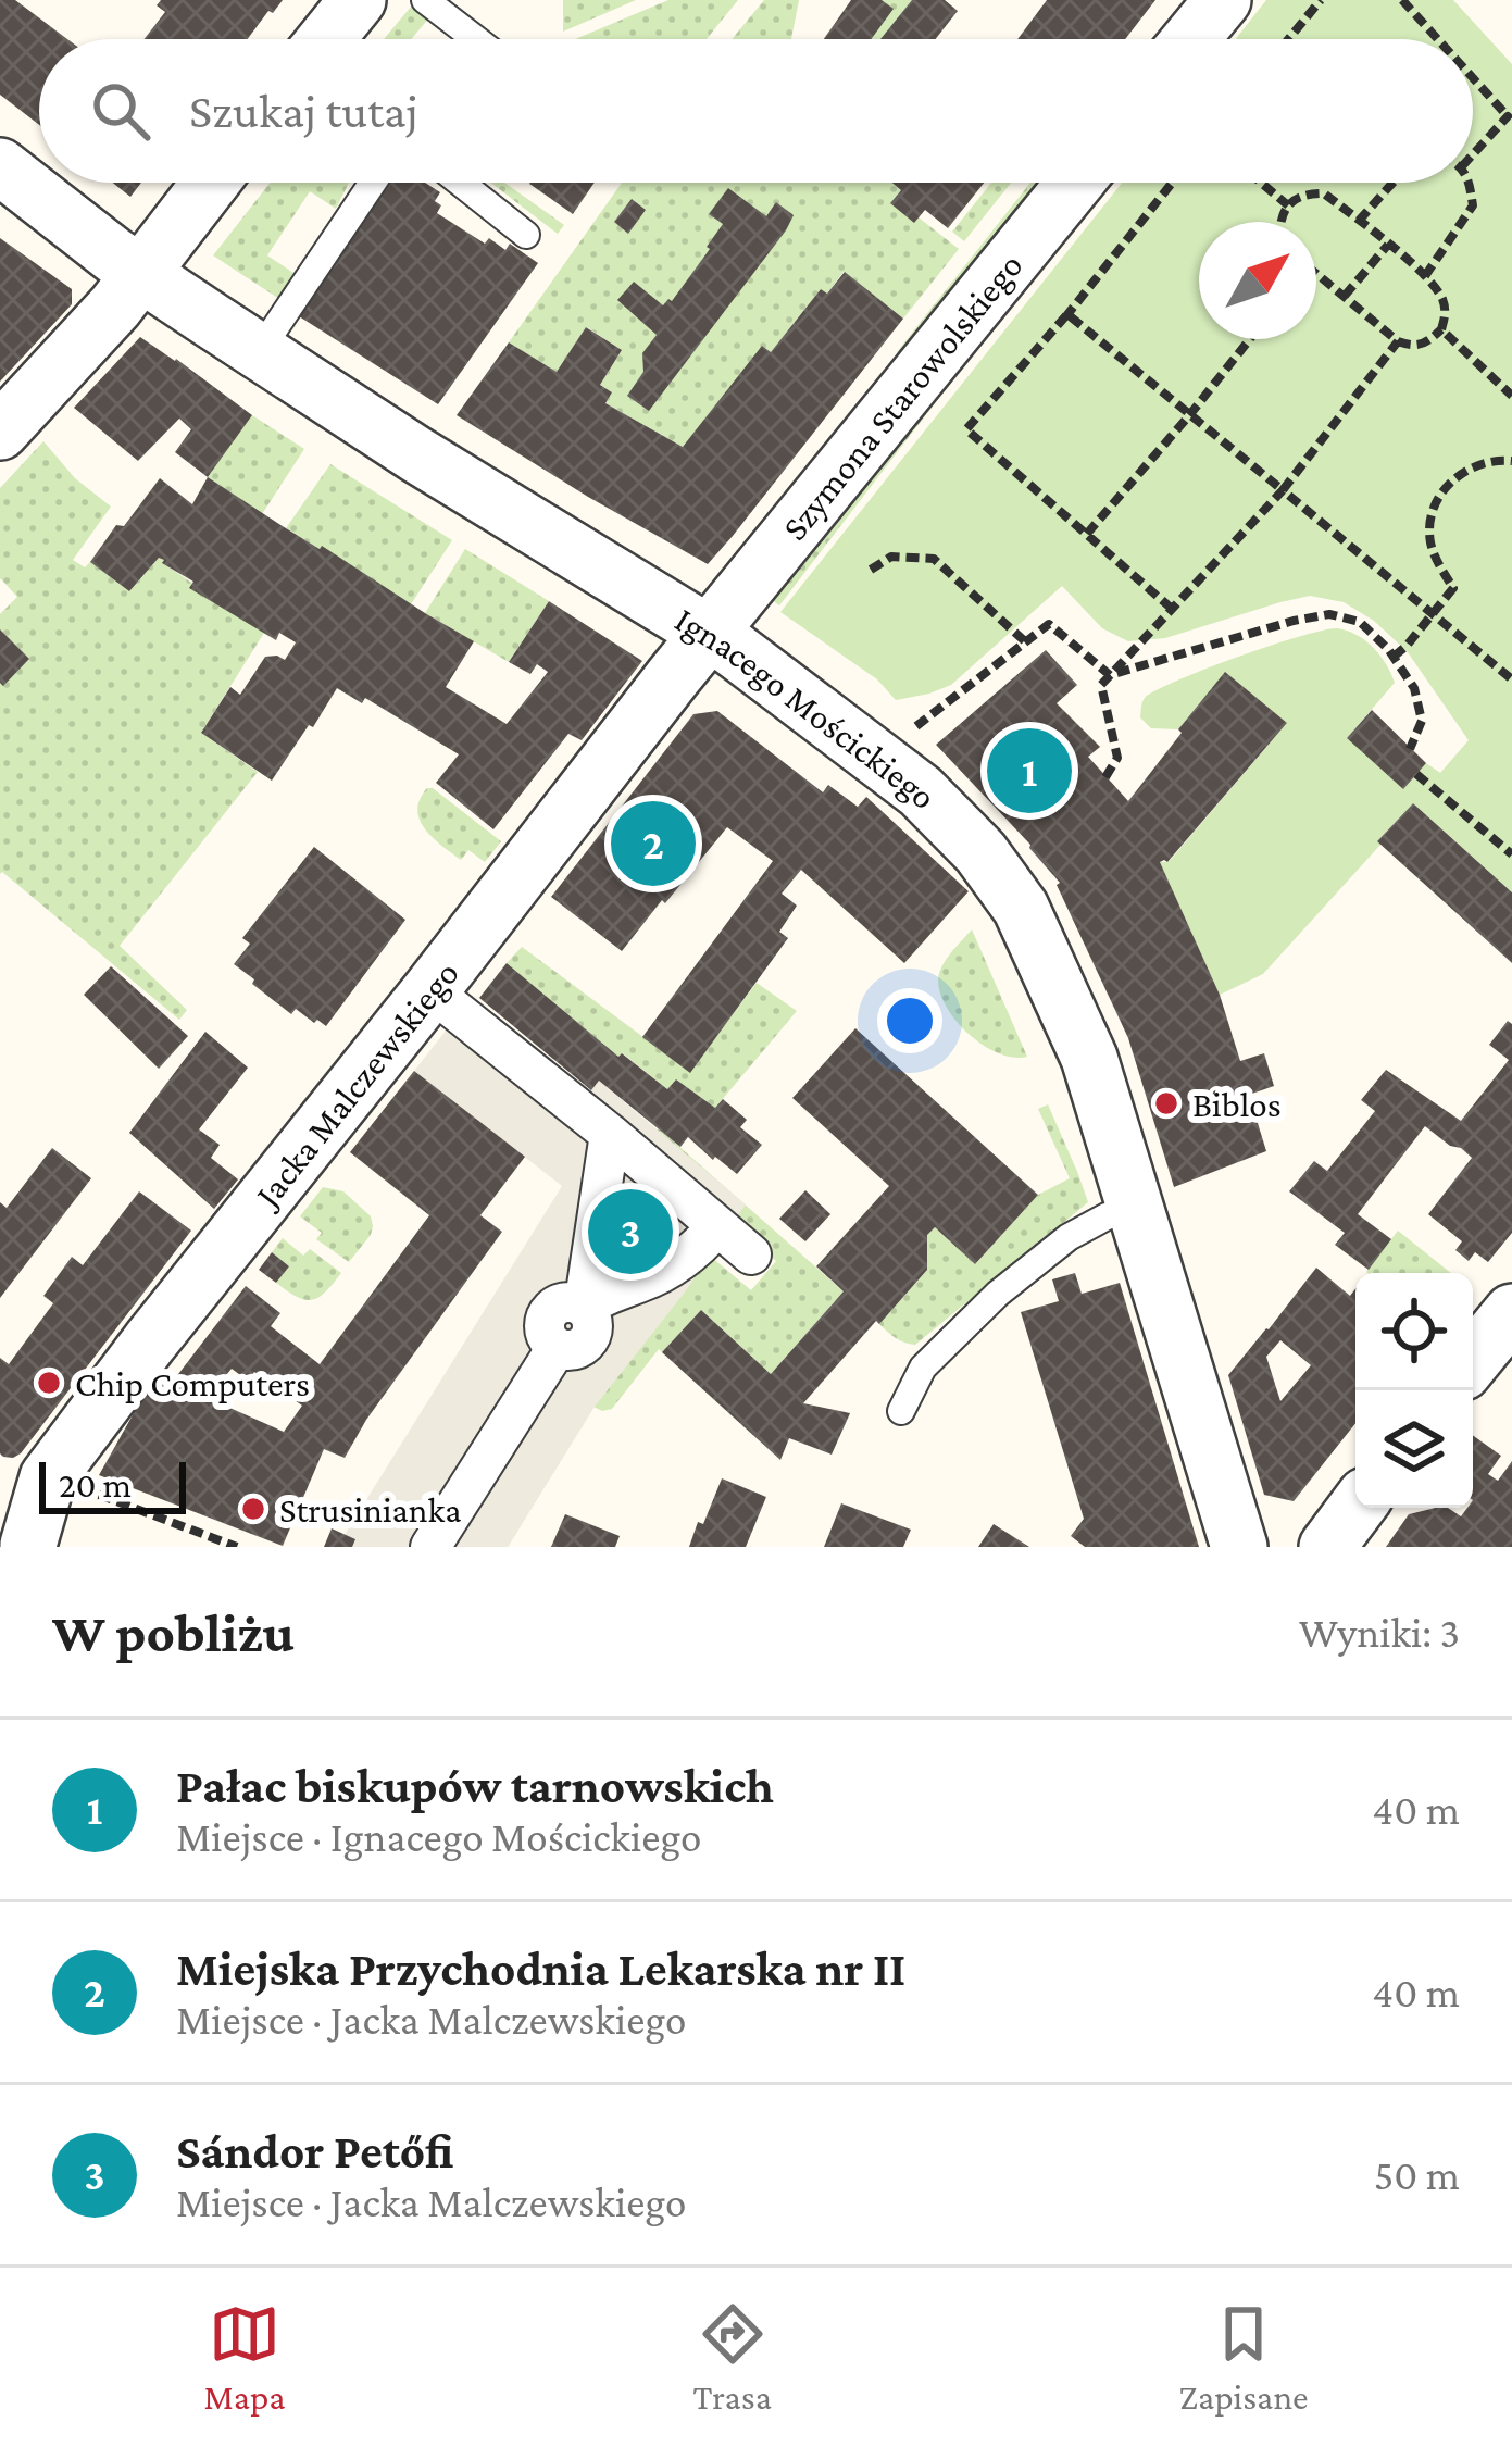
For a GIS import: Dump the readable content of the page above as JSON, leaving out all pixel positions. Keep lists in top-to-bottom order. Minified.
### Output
{"streets":{"street":["Szymona Starowolskiego","Ignacego Mościckiego","Jacka Malczewskiego"]},"crossings":[["Szymona Starowolskiego","Ignacego Mościckiego"],["Szymona Starowolskiego","Jacka Malczewskiego"],["Ignacego Mościckiego","Jacka Malczewskiego"]],"places":["Biblos","Chip Computers","Strusinianka"],"scale_bar":"20 m","north":"top right","page":{"search":"Szukaj tutaj","pins":["1","2","3"],"scale":"20 m","heading":["W pobliżu","Wyniki: 3"],"list":[{"mark":"1","name":"Pałac biskupów tarnowskich","note":"Miejsce · Ignacego Mościckiego","value":"40 m"},{"mark":"2","name":"Miejska Przychodnia Lekarska nr II","note":"Miejsce · Jacka Malczewskiego","value":"40 m"},{"mark":"3","name":"Sándor Petőfi","note":"Miejsce · Jacka Malczewskiego","value":"50 m"}],"nav":["Mapa","Trasa","Zapisane"]}}
